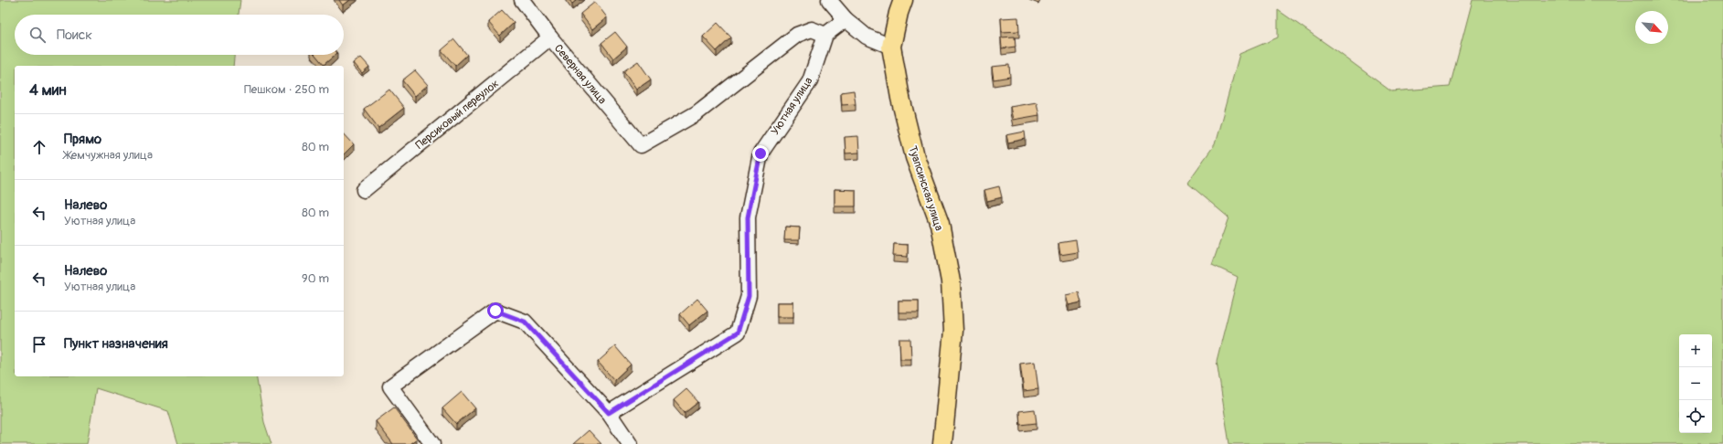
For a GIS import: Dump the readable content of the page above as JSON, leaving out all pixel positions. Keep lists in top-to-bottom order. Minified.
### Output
{"streets":{"main road":["Туапсинская улица"],"street":["Северная улица","Уютная улица","Персиковый переулок"]},"crossings":[["Северная улица","Уютная улица"],["Северная улица","Персиковый переулок"]],"north":"bottom right","page":{"search":"Поиск","heading":["4 мин","Пешком · 250 m"],"list":[["Прямо","Жемчужная улица","80 m"],["Налево","Уютная улица","80 m"],["Налево","Уютная улица","90 m"],"Пункт назначения"],"map_buttons":["+","−"]}}
